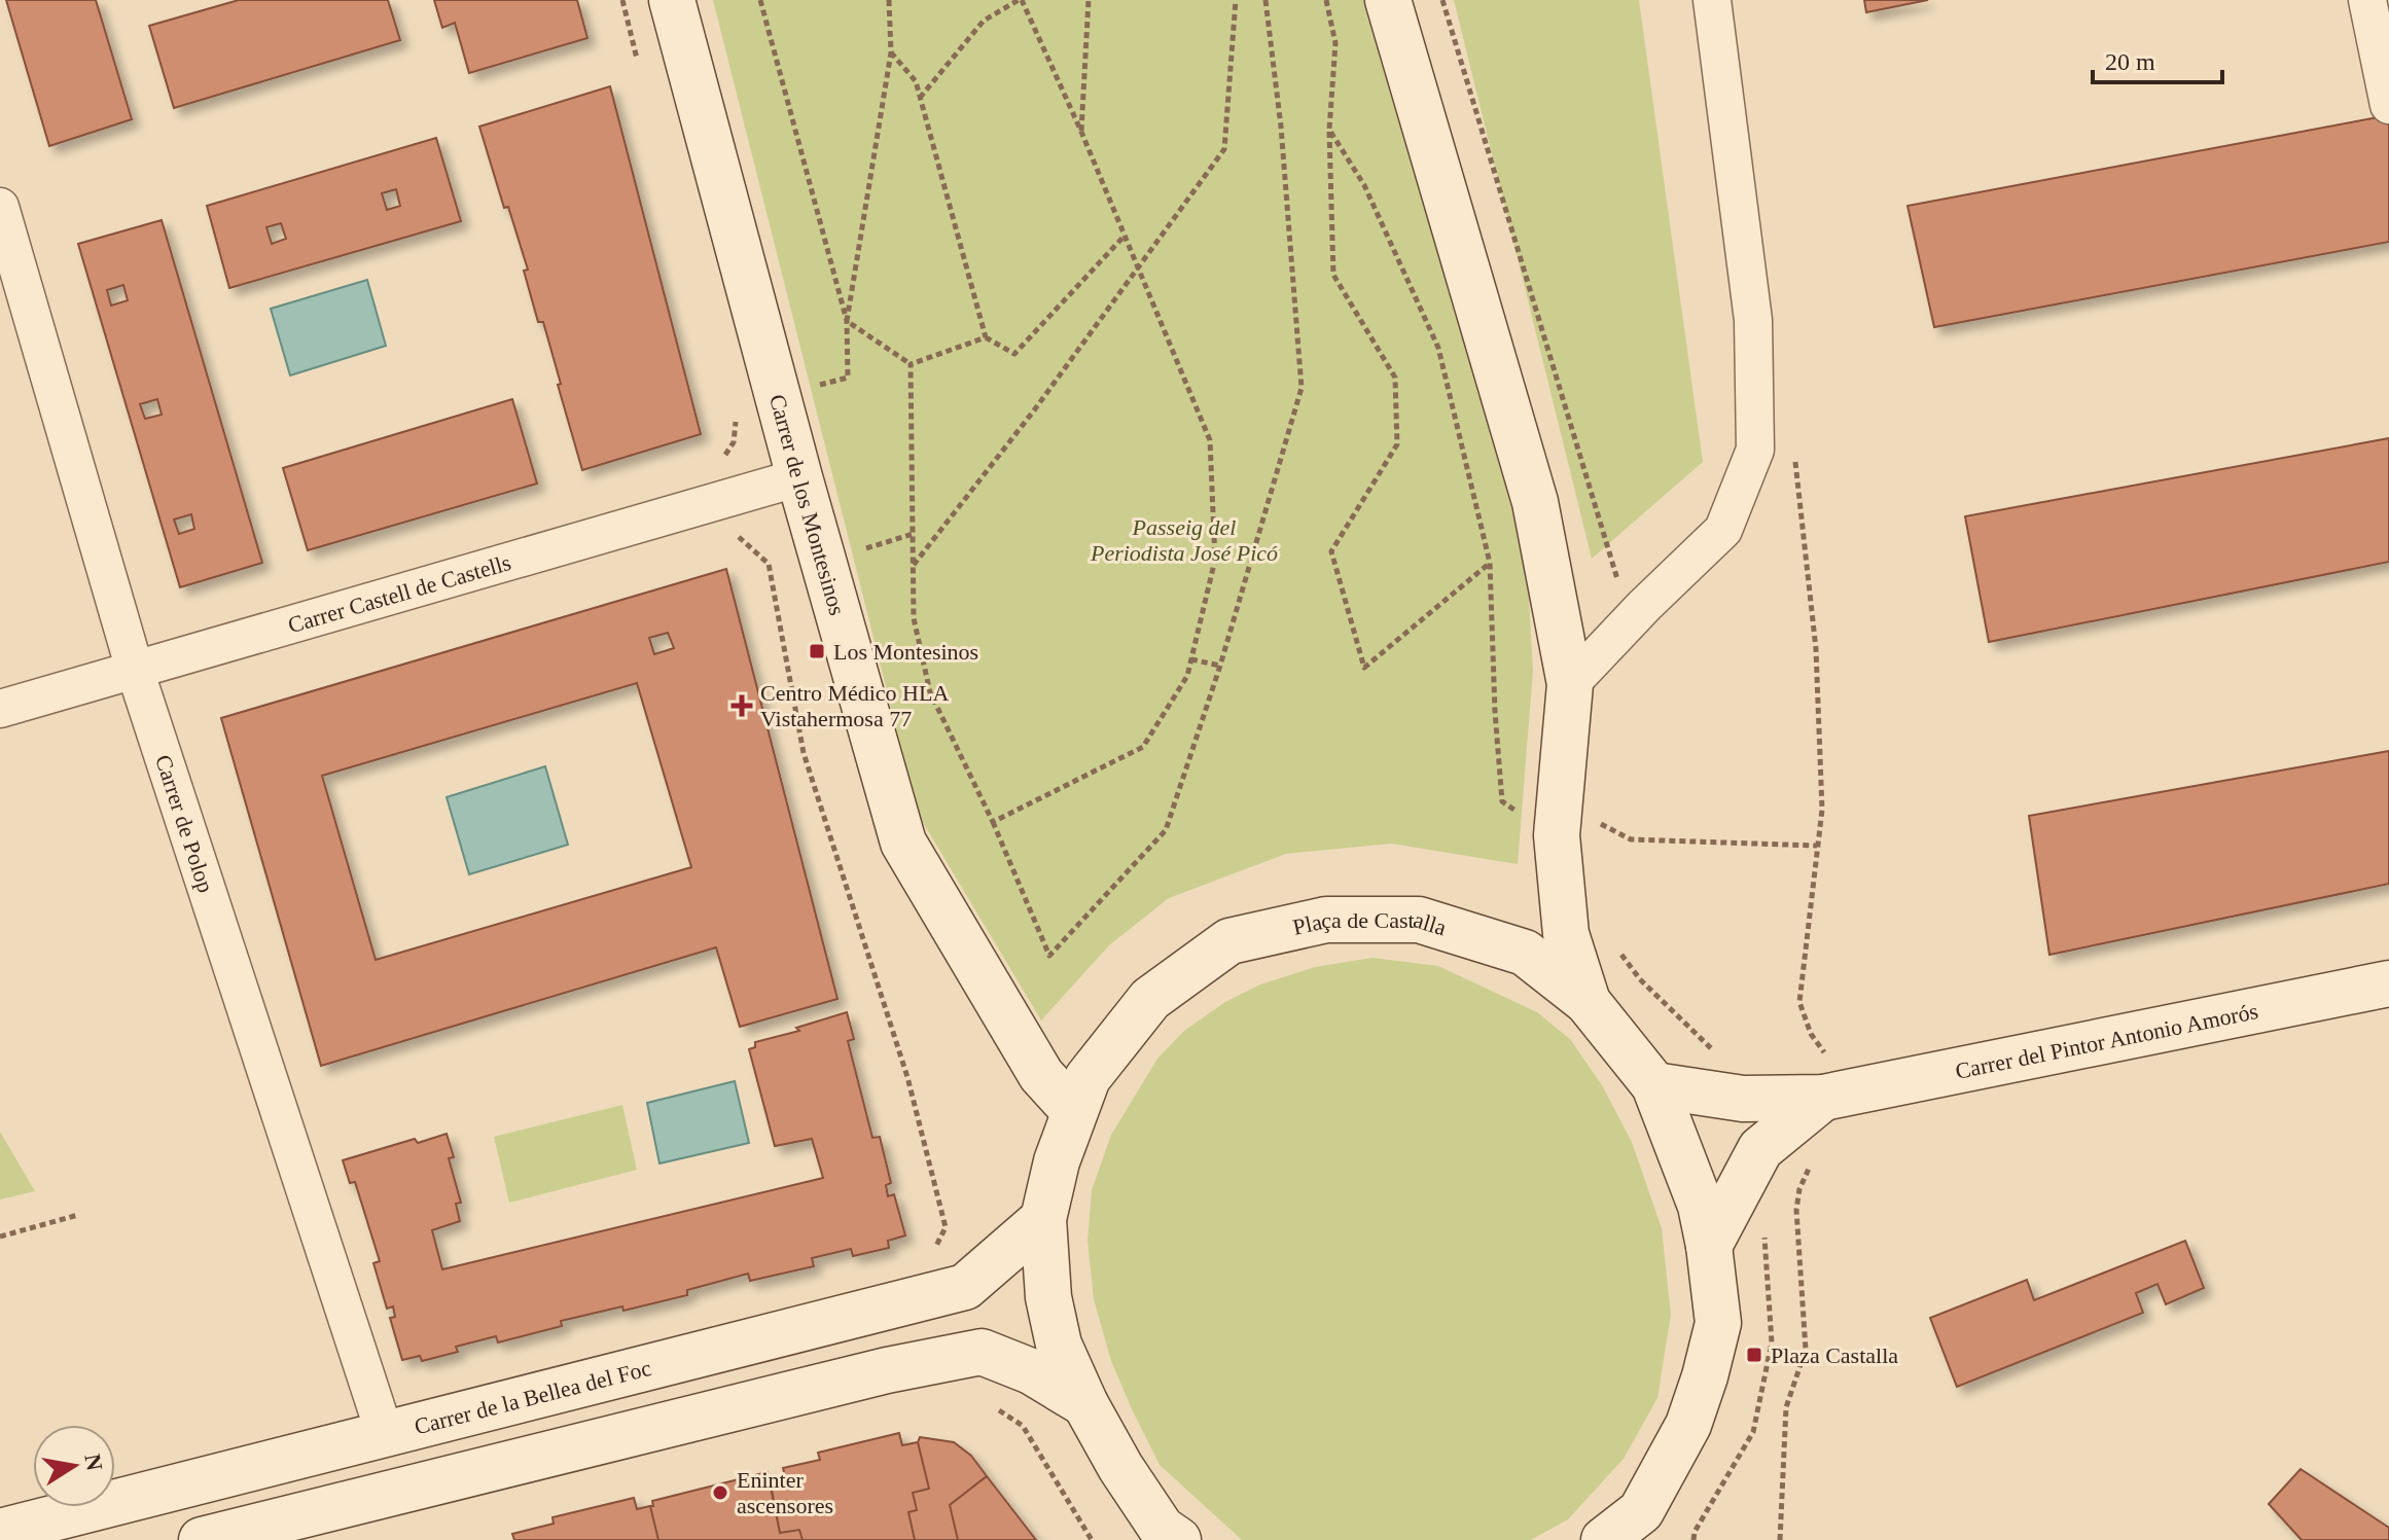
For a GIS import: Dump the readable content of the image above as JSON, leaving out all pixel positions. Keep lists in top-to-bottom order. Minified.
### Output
{"streets":{"main road":["Carrer de los Montesinos","Plaça de Castalla","Carrer del Pintor Antonio Amorós","Carrer de la Bellea del Foc"],"street":["Carrer Castell de Castells","Carrer de Polop"]},"crossings":[["Carrer de los Montesinos","Carrer Castell de Castells"],["Carrer de los Montesinos","Plaça de Castalla"],["Carrer Castell de Castells","Carrer de Polop"],["Carrer de Polop","Carrer de la Bellea del Foc"],["Plaça de Castalla","Carrer del Pintor Antonio Amorós"],["Plaça de Castalla","Carrer de la Bellea del Foc"]],"parks":["Passeig del Periodista José Picó"],"places":{"transit":["Los Montesinos","Plaza Castalla"],"health":["Centro Médico HLA Vistahermosa 77"],"other":["Eninter ascensores"]},"scale_bar":"20 m","north":"right"}
